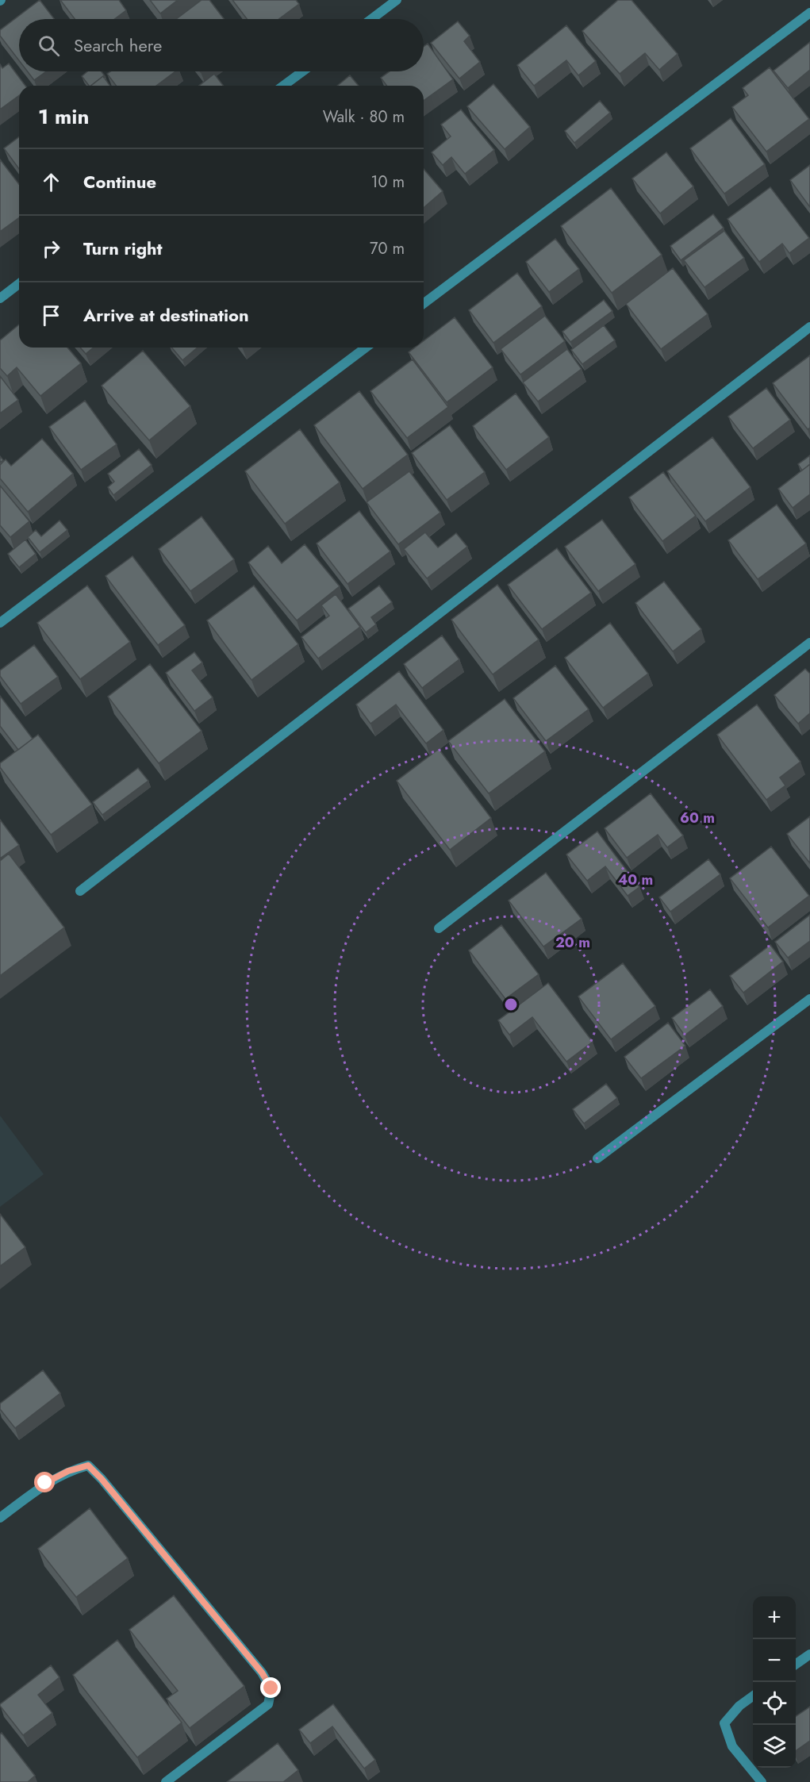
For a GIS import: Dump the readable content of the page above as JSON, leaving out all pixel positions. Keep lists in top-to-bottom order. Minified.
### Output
{"page":{"search":"Search here","heading":["1 min","Walk · 80 m"],"list":[["Continue","10 m"],["Turn right","70 m"],"Arrive at destination"],"map_buttons":["+","−"]},"rings":["60 m","40 m","20 m"]}
